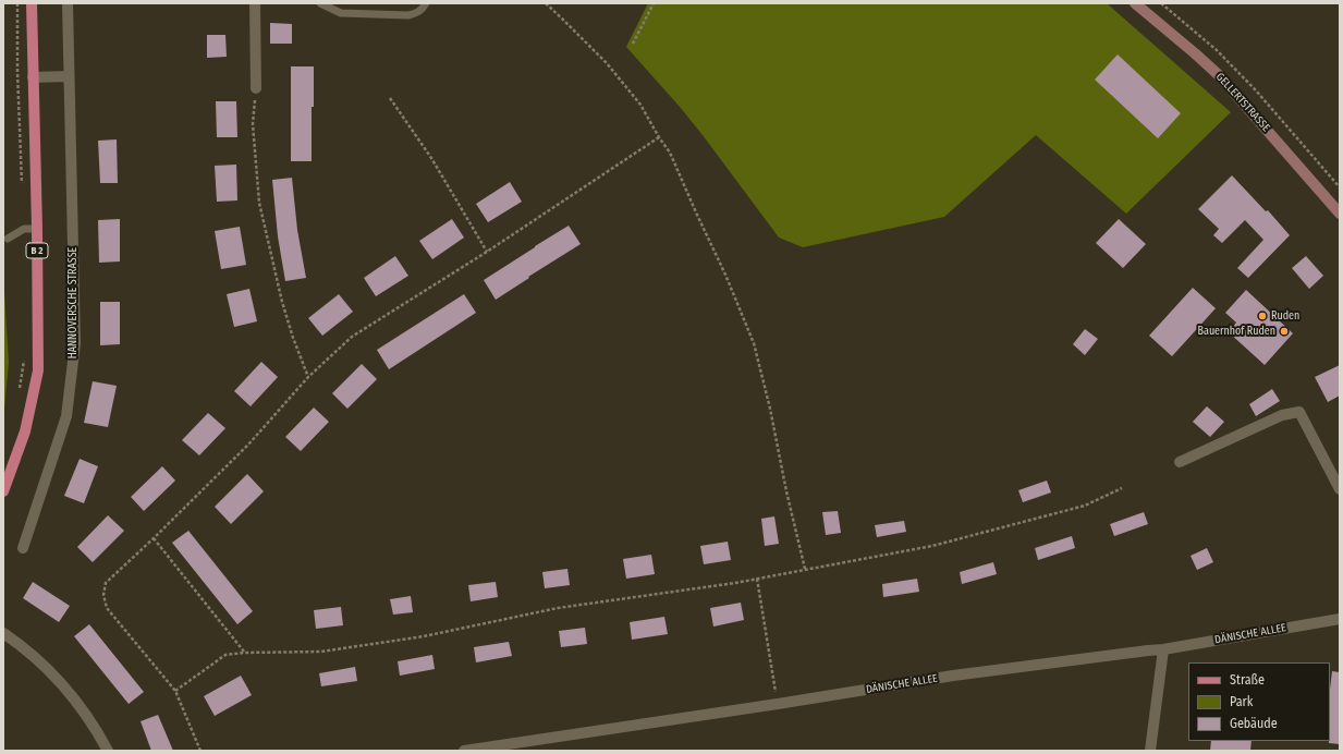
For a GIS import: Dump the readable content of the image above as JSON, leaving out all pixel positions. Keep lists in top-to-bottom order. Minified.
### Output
{"streets":{"main road":["B 2"],"street":["GELLERTSTRASSE","HANNOVERSCHE STRASSE","DÄNISCHE ALLEE"]},"places":["Ruden","Bauernhof Ruden"],"legend":["Straße","Park","Gebäude"]}
